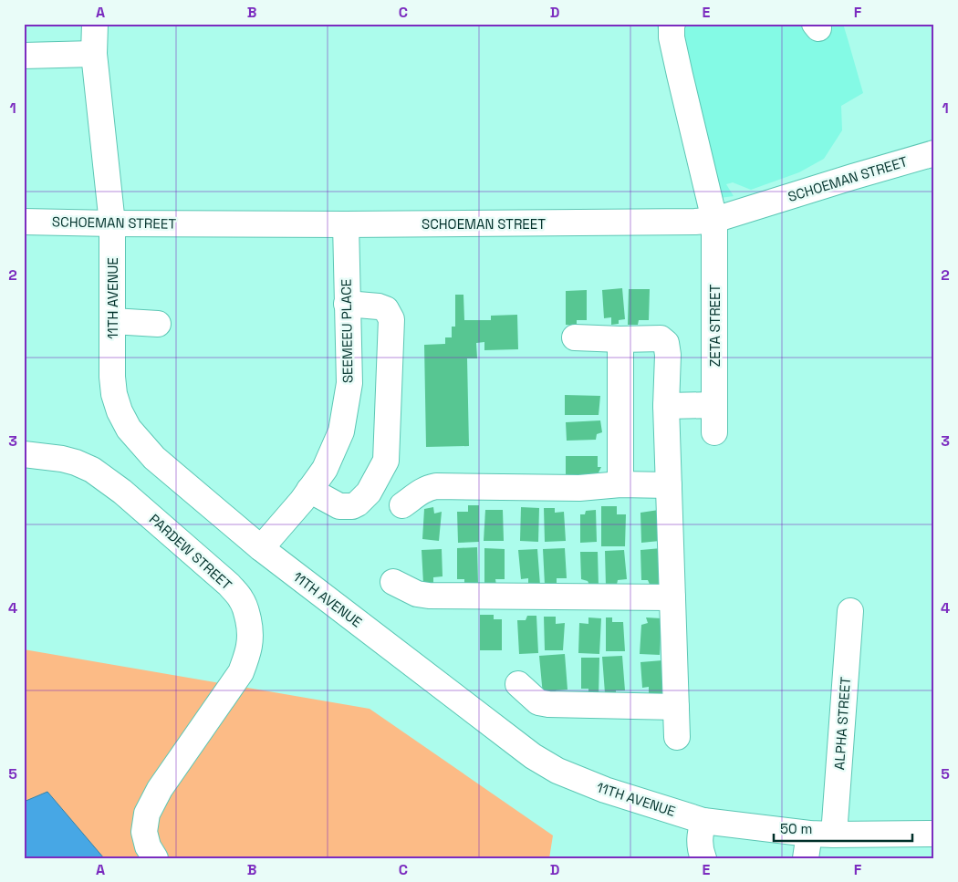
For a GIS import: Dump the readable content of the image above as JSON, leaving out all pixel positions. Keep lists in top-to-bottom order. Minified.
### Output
{"streets":{"street":["SCHOEMAN STREET","11TH AVENUE","ZETA STREET","SEEMEEU PLACE","PARDEW STREET","ALPHA STREET"]},"crossings":[["SCHOEMAN STREET","11TH AVENUE"],["SCHOEMAN STREET","ZETA STREET"],["SCHOEMAN STREET","SEEMEEU PLACE"],["11TH AVENUE","SEEMEEU PLACE"],["11TH AVENUE","ALPHA STREET"]],"scale_bar":"50 m","grid":{"columns":["A","B","C","D","E","F"],"rows":["1","2","3","4","5"]}}
